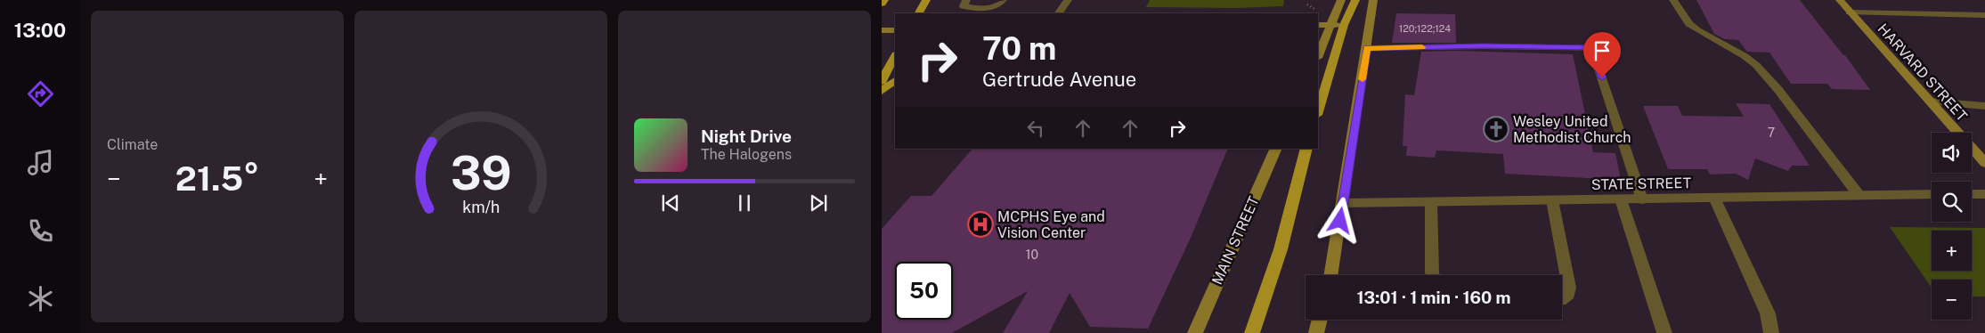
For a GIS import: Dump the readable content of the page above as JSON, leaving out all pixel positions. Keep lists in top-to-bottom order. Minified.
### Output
{"streets":{"main road":["HARVARD STREET","MAIN STREET"],"street":["STATE STREET"]},"places":{"church":["Wesley United Methodist Church"],"hospital":["MCPHS Eye and Vision Center"]},"house_numbers":["120;122;124","7","10"],"page":{"tabs":"13:00","tile":"Climate","turn":["70 m","Gertrude Avenue"],"song":["Night Drive","The Halogens"],"map_buttons":["+","−"],"heat":["−","21.5°","+"],"limit":"50","trip":"13:01 · 1 min · 160 m","gauge":["39","km/h"]}}
